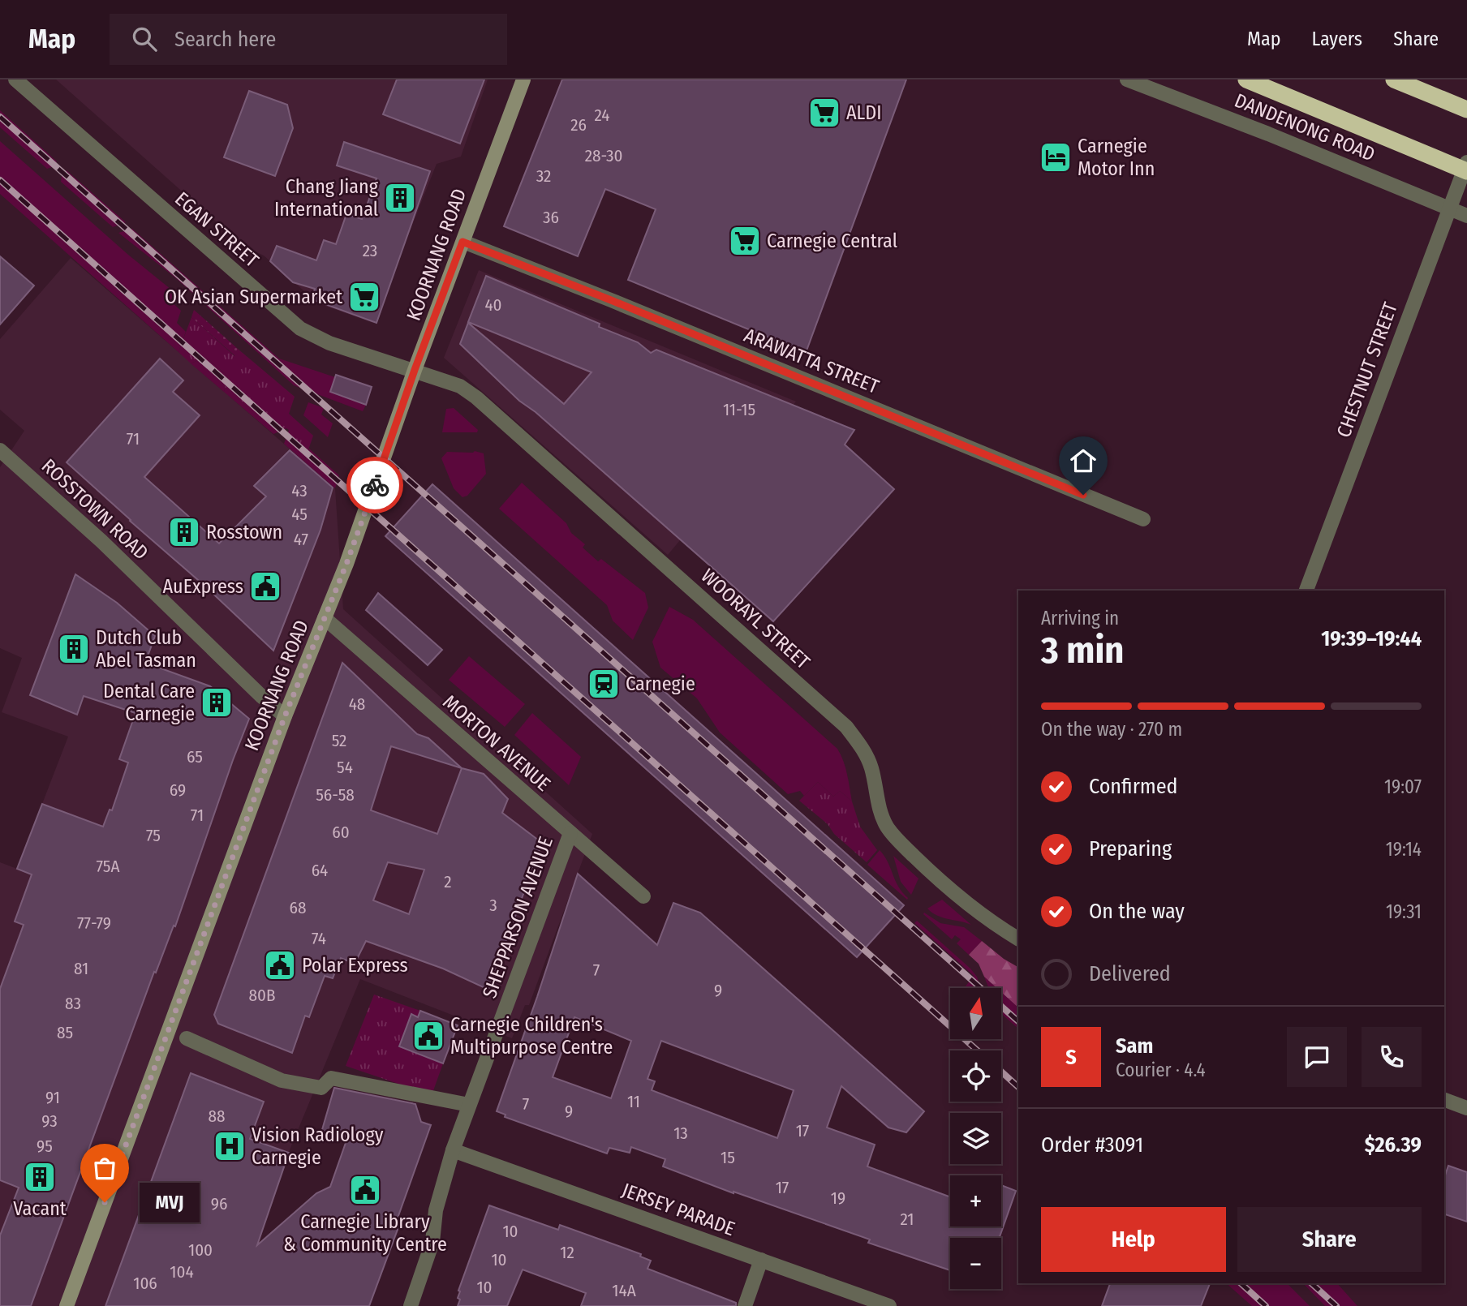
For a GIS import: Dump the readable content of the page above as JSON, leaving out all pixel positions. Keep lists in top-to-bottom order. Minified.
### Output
{"streets":{"street":["DANDENONG ROAD","EGAN STREET","KOORNANG ROAD","ARAWATTA STREET","CHESTNUT STREET","ROSSTOWN ROAD","WOORAYL STREET","MORTON AVENUE","SHEPPARSON AVENUE","JERSEY PARADE"]},"crossings":[["DANDENONG ROAD","CHESTNUT STREET"],["EGAN STREET","KOORNANG ROAD"],["EGAN STREET","WOORAYL STREET"],["KOORNANG ROAD","ARAWATTA STREET"],["KOORNANG ROAD","ROSSTOWN ROAD"],["KOORNANG ROAD","WOORAYL STREET"],["KOORNANG ROAD","MORTON AVENUE"],["MORTON AVENUE","SHEPPARSON AVENUE"],["SHEPPARSON AVENUE","JERSEY PARADE"]],"places":{"supermarket":["ALDI","Carnegie Central","OK Asian Supermarket"],"hotel":["Carnegie Motor Inn"],"building":["Chang Jiang International","Rosstown","Dutch Club Abel Tasman","Dental Care Carnegie","Vacant"],"public building":["AuExpress","Polar Express","Carnegie Children's Multipurpose Centre","Carnegie Library & Community Centre"],"station":["Carnegie"],"hospital":["Vision Radiology Carnegie"],"other":["MVJ"]},"house_numbers":["24","26","28-30","32","36","23","40","11-15","71","43","45","47","48","52","65","54","69","56-58","71","60","75","75A","64","2","3","68","77-79","74","81","7","9","80B","83","85","91","11","7","9","88","93","17","13","95","15","17","19","96","21","10","100","12","10","104","106","10","14A"],"north":"top","page":{"header":"Map","search":"Search here","nav":["Map","Layers","Share"],"heading":["3 min","Arriving in","19:39–19:44"],"panel":["Sam","Courier · 4.4","Order #3091","$26.39"],"bar":"On the way · 270 m","list":[["Confirmed","19:07"],["Preparing","19:14"],["On the way","19:31"],"Delivered"],"map_buttons":["+","−"],"round":"S","bubble":"MVJ","buttons":["Help","Share"]}}
